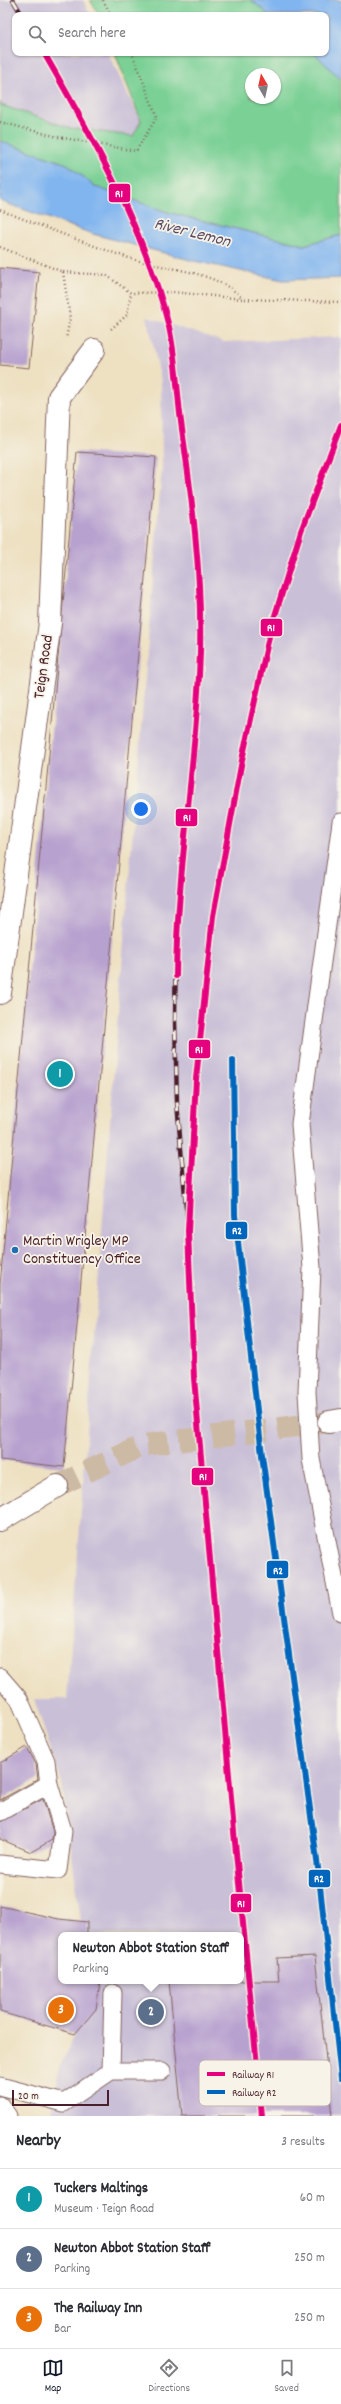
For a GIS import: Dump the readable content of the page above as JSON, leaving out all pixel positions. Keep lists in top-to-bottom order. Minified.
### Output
{"streets":{"street":["Teign Road"]},"water":["River Lemon"],"places":["Martin Wrigley MP Constituency Office"],"lines":["rail line R1","rail line R2"],"legend":["Railway R1","Railway R2"],"scale_bar":"20 m","north":"top","page":{"search":"Search here","pins":["1","3","2"],"popup":["Newton Abbot Station Staff","Parking"],"scale":"20 m","heading":["Nearby","3 results"],"list":[{"mark":"1","name":"Tuckers Maltings","note":"Museum · Teign Road","value":"60 m"},{"mark":"2","name":"Newton Abbot Station Staff","note":"Parking","value":"250 m"},{"mark":"3","name":"The Railway Inn","note":"Bar","value":"250 m"}],"nav":["Map","Directions","Saved"]}}
